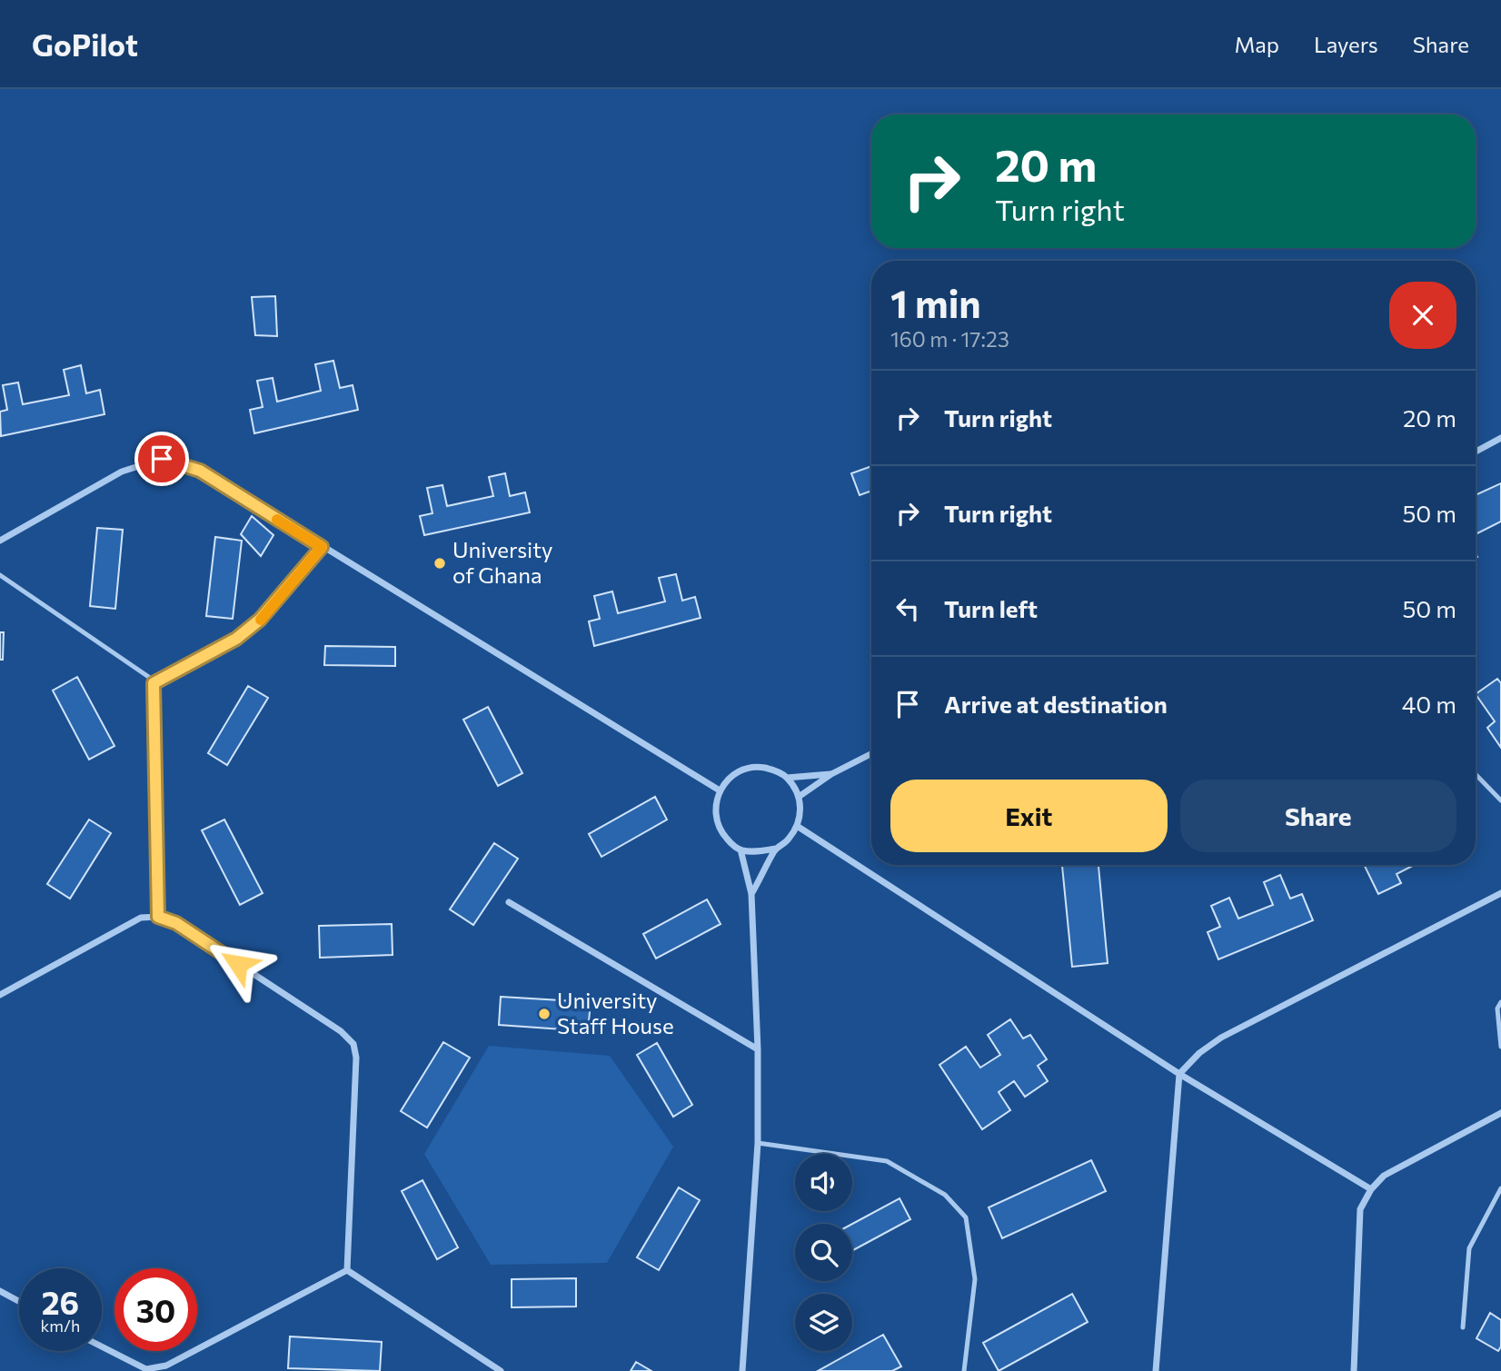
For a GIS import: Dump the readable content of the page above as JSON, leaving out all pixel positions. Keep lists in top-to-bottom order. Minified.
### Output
{"places":["University of Ghana","University Staff House"],"page":{"header":"GoPilot","nav":["Map","Layers","Share"],"turn":["20 m","Turn right"],"heading":["1 min","160 m · 17:23"],"list":[{"name":"Turn right","value":"20 m"},{"name":"Turn right","value":"50 m"},{"name":"Turn left","value":"50 m"},{"name":"Arrive at destination","value":"40 m"}],"buttons":["Exit","Share"],"speed":"26 km/h","limit":"30"}}
